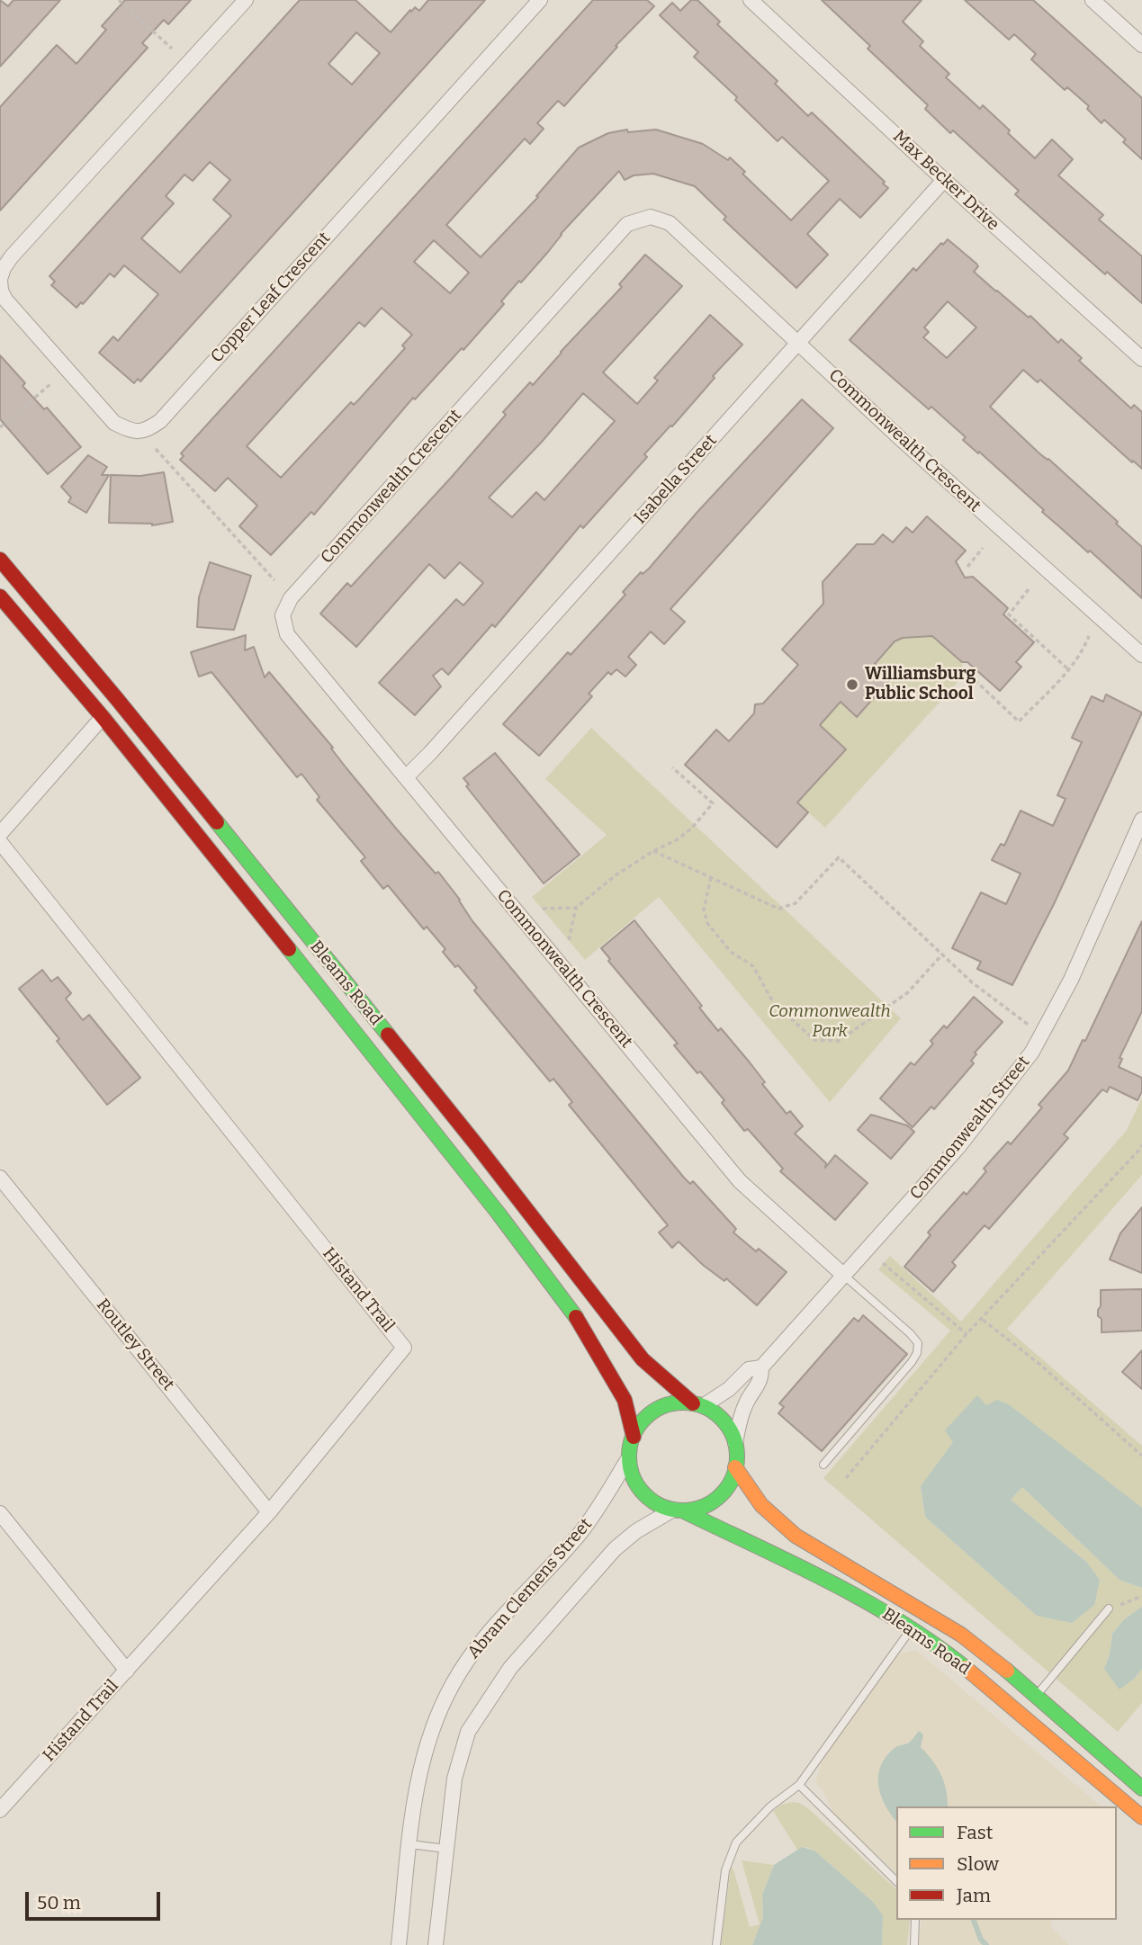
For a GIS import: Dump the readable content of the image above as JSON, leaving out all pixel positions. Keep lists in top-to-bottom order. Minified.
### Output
{"streets":{"main road":["Bleams Road"],"street":["Max Becker Drive","Copper Leaf Crescent","Commonwealth Crescent","Isabella Street","Commonwealth Street","Histand Trail","Routley Street","Abram Clemens Street"]},"crossings":[["Max Becker Drive","Isabella Street"],["Commonwealth Crescent","Isabella Street"],["Commonwealth Crescent","Commonwealth Street"],["Bleams Road","Commonwealth Street"],["Bleams Road","Abram Clemens Street"],["Commonwealth Street","Abram Clemens Street"],["Histand Trail","Routley Street"]],"parks":["Commonwealth Park"],"places":["Williamsburg Public School"],"legend":["Fast","Slow","Jam"],"scale_bar":"50 m"}
